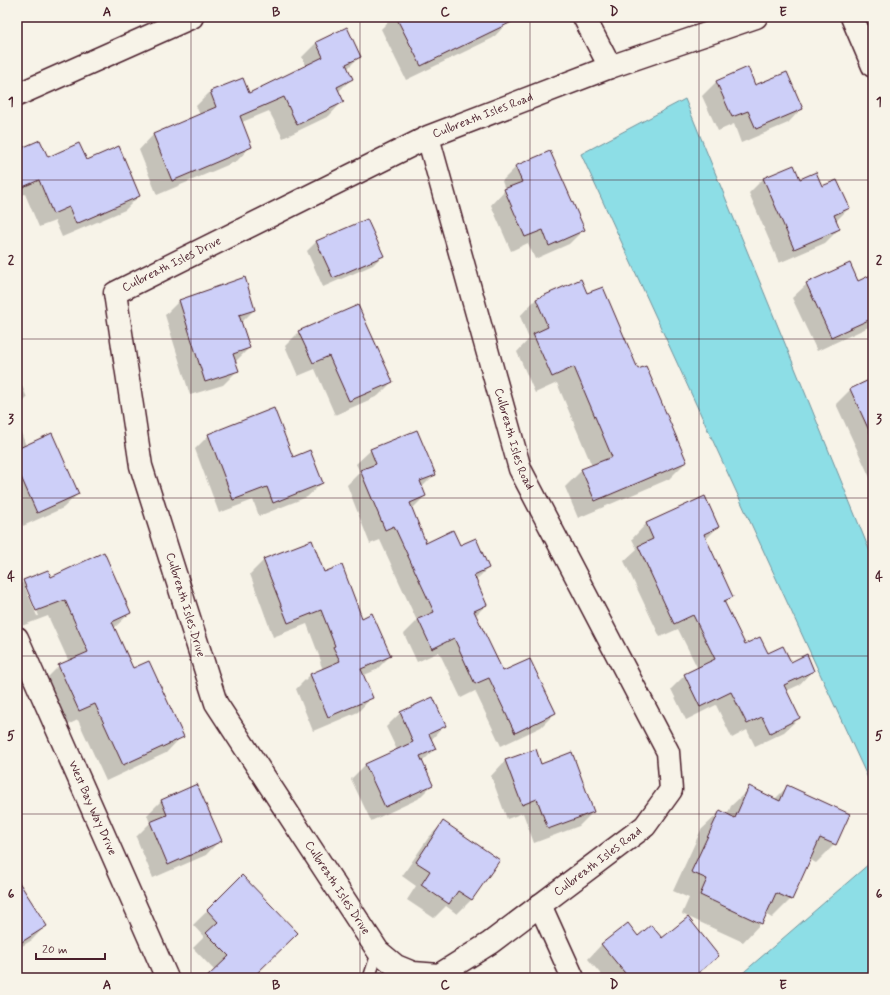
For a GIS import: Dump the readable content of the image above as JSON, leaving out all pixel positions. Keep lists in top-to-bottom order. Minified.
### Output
{"streets":{"street":["Culbreath Isles Road","Culbreath Isles Drive","West Bay Way Drive"]},"crossings":[["Culbreath Isles Road","Culbreath Isles Drive"]],"scale_bar":"20 m","grid":{"columns":["A","B","C","D","E"],"rows":["1","2","3","4","5","6"]}}
